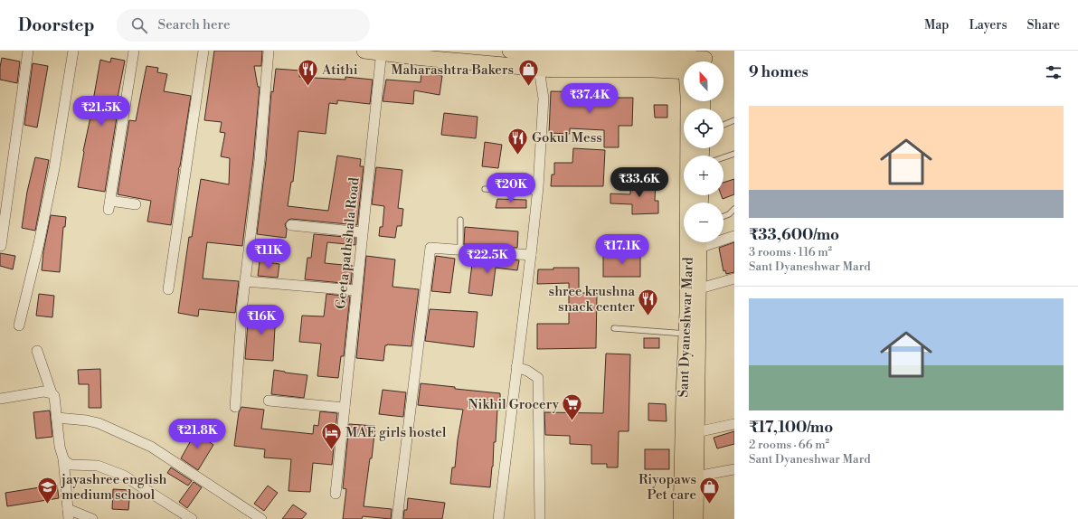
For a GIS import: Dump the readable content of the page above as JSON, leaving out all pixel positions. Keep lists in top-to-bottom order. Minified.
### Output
{"streets":{"main road":["Sant Dyaneshwar Mard"],"street":["Geeta pathshala Road"]},"places":{"restaurant":["Atithi","Gokul Mess","shree krushna snack center"],"shop":["Maharashtra Bakers","Riyopaws Pet care"],"supermarket":["Nikhil Grocery"],"hotel":["MAE girls hostel"],"school or university":["jayashree english medium school"]},"north":"top","page":{"header":"Doorstep","search":"Search here","nav":["Map","Layers","Share"],"heading":"9 homes","map_buttons":["+","−"],"price":["₹37.4K","₹21.5K","₹33.6K","₹20K","₹17.1K","₹11K","₹22.5K","₹16K","₹21.8K"],"list":[{"name":"₹33,600/mo","note":"3 rooms · 116 m² · Sant Dyaneshwar Mard"},{"name":"₹17,100/mo","note":"2 rooms · 66 m² · Sant Dyaneshwar Mard"}]}}
